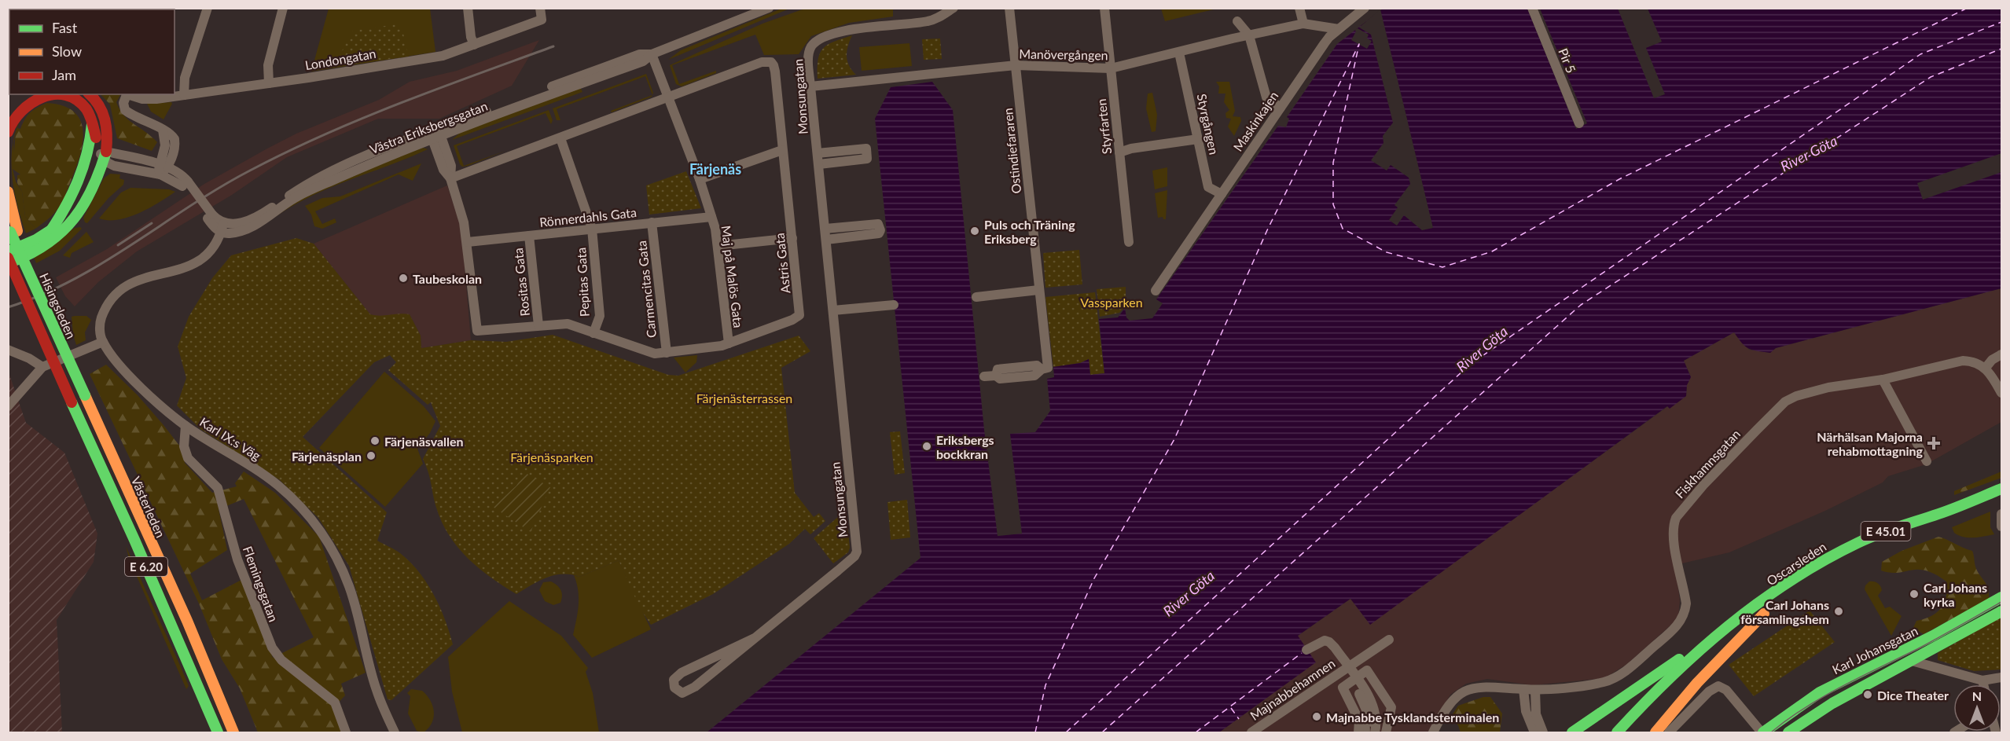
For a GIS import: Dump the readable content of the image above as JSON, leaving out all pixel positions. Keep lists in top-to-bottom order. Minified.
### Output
{"streets":{"main road":["Hisingsleden","Västerleden","E 45.01","Oscarsleden","E 6.20","Karl Johansgatan"],"street":["Manövergången","Londongatan","Pir 5","Monsungatan","Maskinkajen","Styrgången","Styrfarten","Västra Eriksbergsgatan","Ostindiefararen","Rönnerdahls Gata","Astris Gata","Maj på Malös Gata","Rositas Gata","Pepitas Gata","Carmencitas Gata","Karl IX:s Väg","Fiskhamnsgatan","Flemingsgatan","Majnabbehamnen"]},"crossings":[["Manövergången","Monsungatan"],["Manövergången","Maskinkajen"],["Manövergången","Styrgången"],["Manövergången","Styrfarten"],["Manövergången","Ostindiefararen"],["Maskinkajen","Styrgången"],["Västra Eriksbergsgatan","Astris Gata"],["Västra Eriksbergsgatan","Maj på Malös Gata"],["Rönnerdahls Gata","Astris Gata"],["Rönnerdahls Gata","Maj på Malös Gata"],["Rönnerdahls Gata","Rositas Gata"],["Rönnerdahls Gata","Pepitas Gata"],["Rönnerdahls Gata","Carmencitas Gata"],["Astris Gata","Maj på Malös Gata"],["Astris Gata","Rositas Gata"],["Astris Gata","Pepitas Gata"],["Astris Gata","Carmencitas Gata"],["Hisingsleden","Västerleden"],["Karl IX:s Väg","Flemingsgatan"]],"districts":["Färjenäs"],"water":["River Göta"],"parks":["Vassparken","Färjenästerrassen","Färjenäsparken"],"places":{"other":["Puls och Träning Eriksberg","Taubeskolan","Färjenäsvallen","Eriksbergs bockkran","Färjenäsplan","Carl Johans kyrka","Carl Johans församlingshem","Dice Theater","Majnabbe Tysklandsterminalen"],"health":["Närhälsan Majorna rehabmottagning"]},"legend":["Fast","Slow","Jam"],"north":"top"}
